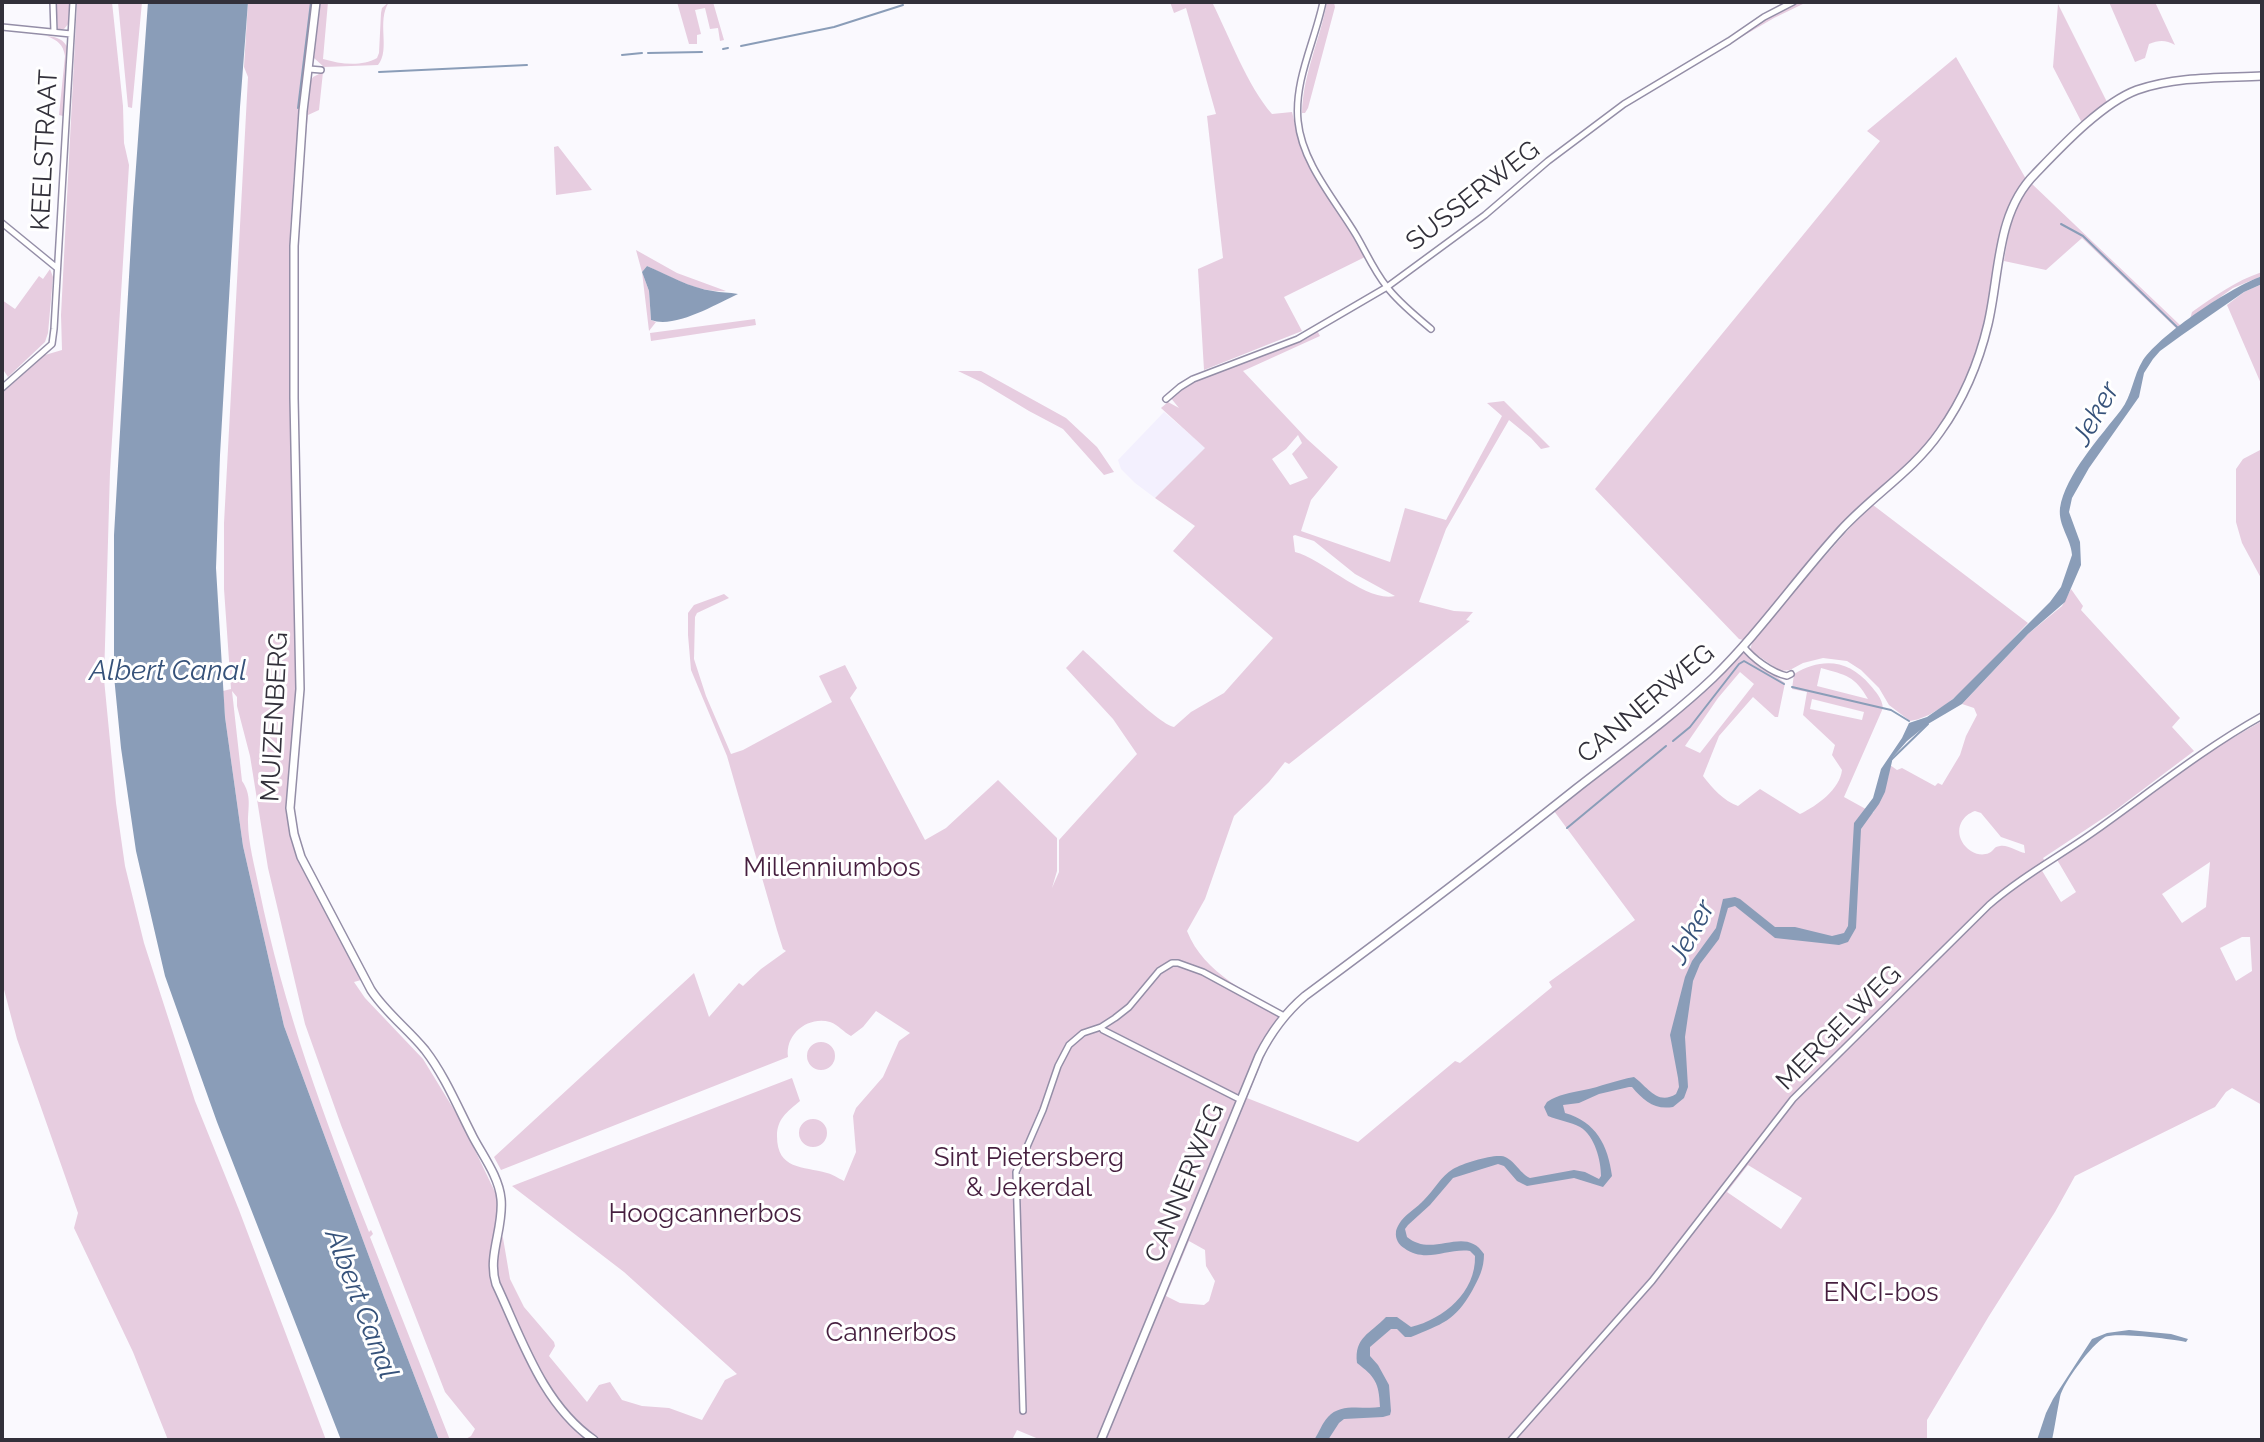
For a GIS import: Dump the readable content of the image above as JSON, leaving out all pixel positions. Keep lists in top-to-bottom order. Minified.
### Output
{"streets":{"main road":["CANNERWEG","MUIZENBERG"],"street":["KEELSTRAAT","SUSSERWEG","MERGELWEG"]},"water":["Jeker","Albert Canal"],"parks":["Millenniumbos","Sint Pietersberg & Jekerdal","Hoogcannerbos","ENCI-bos","Cannerbos"]}
